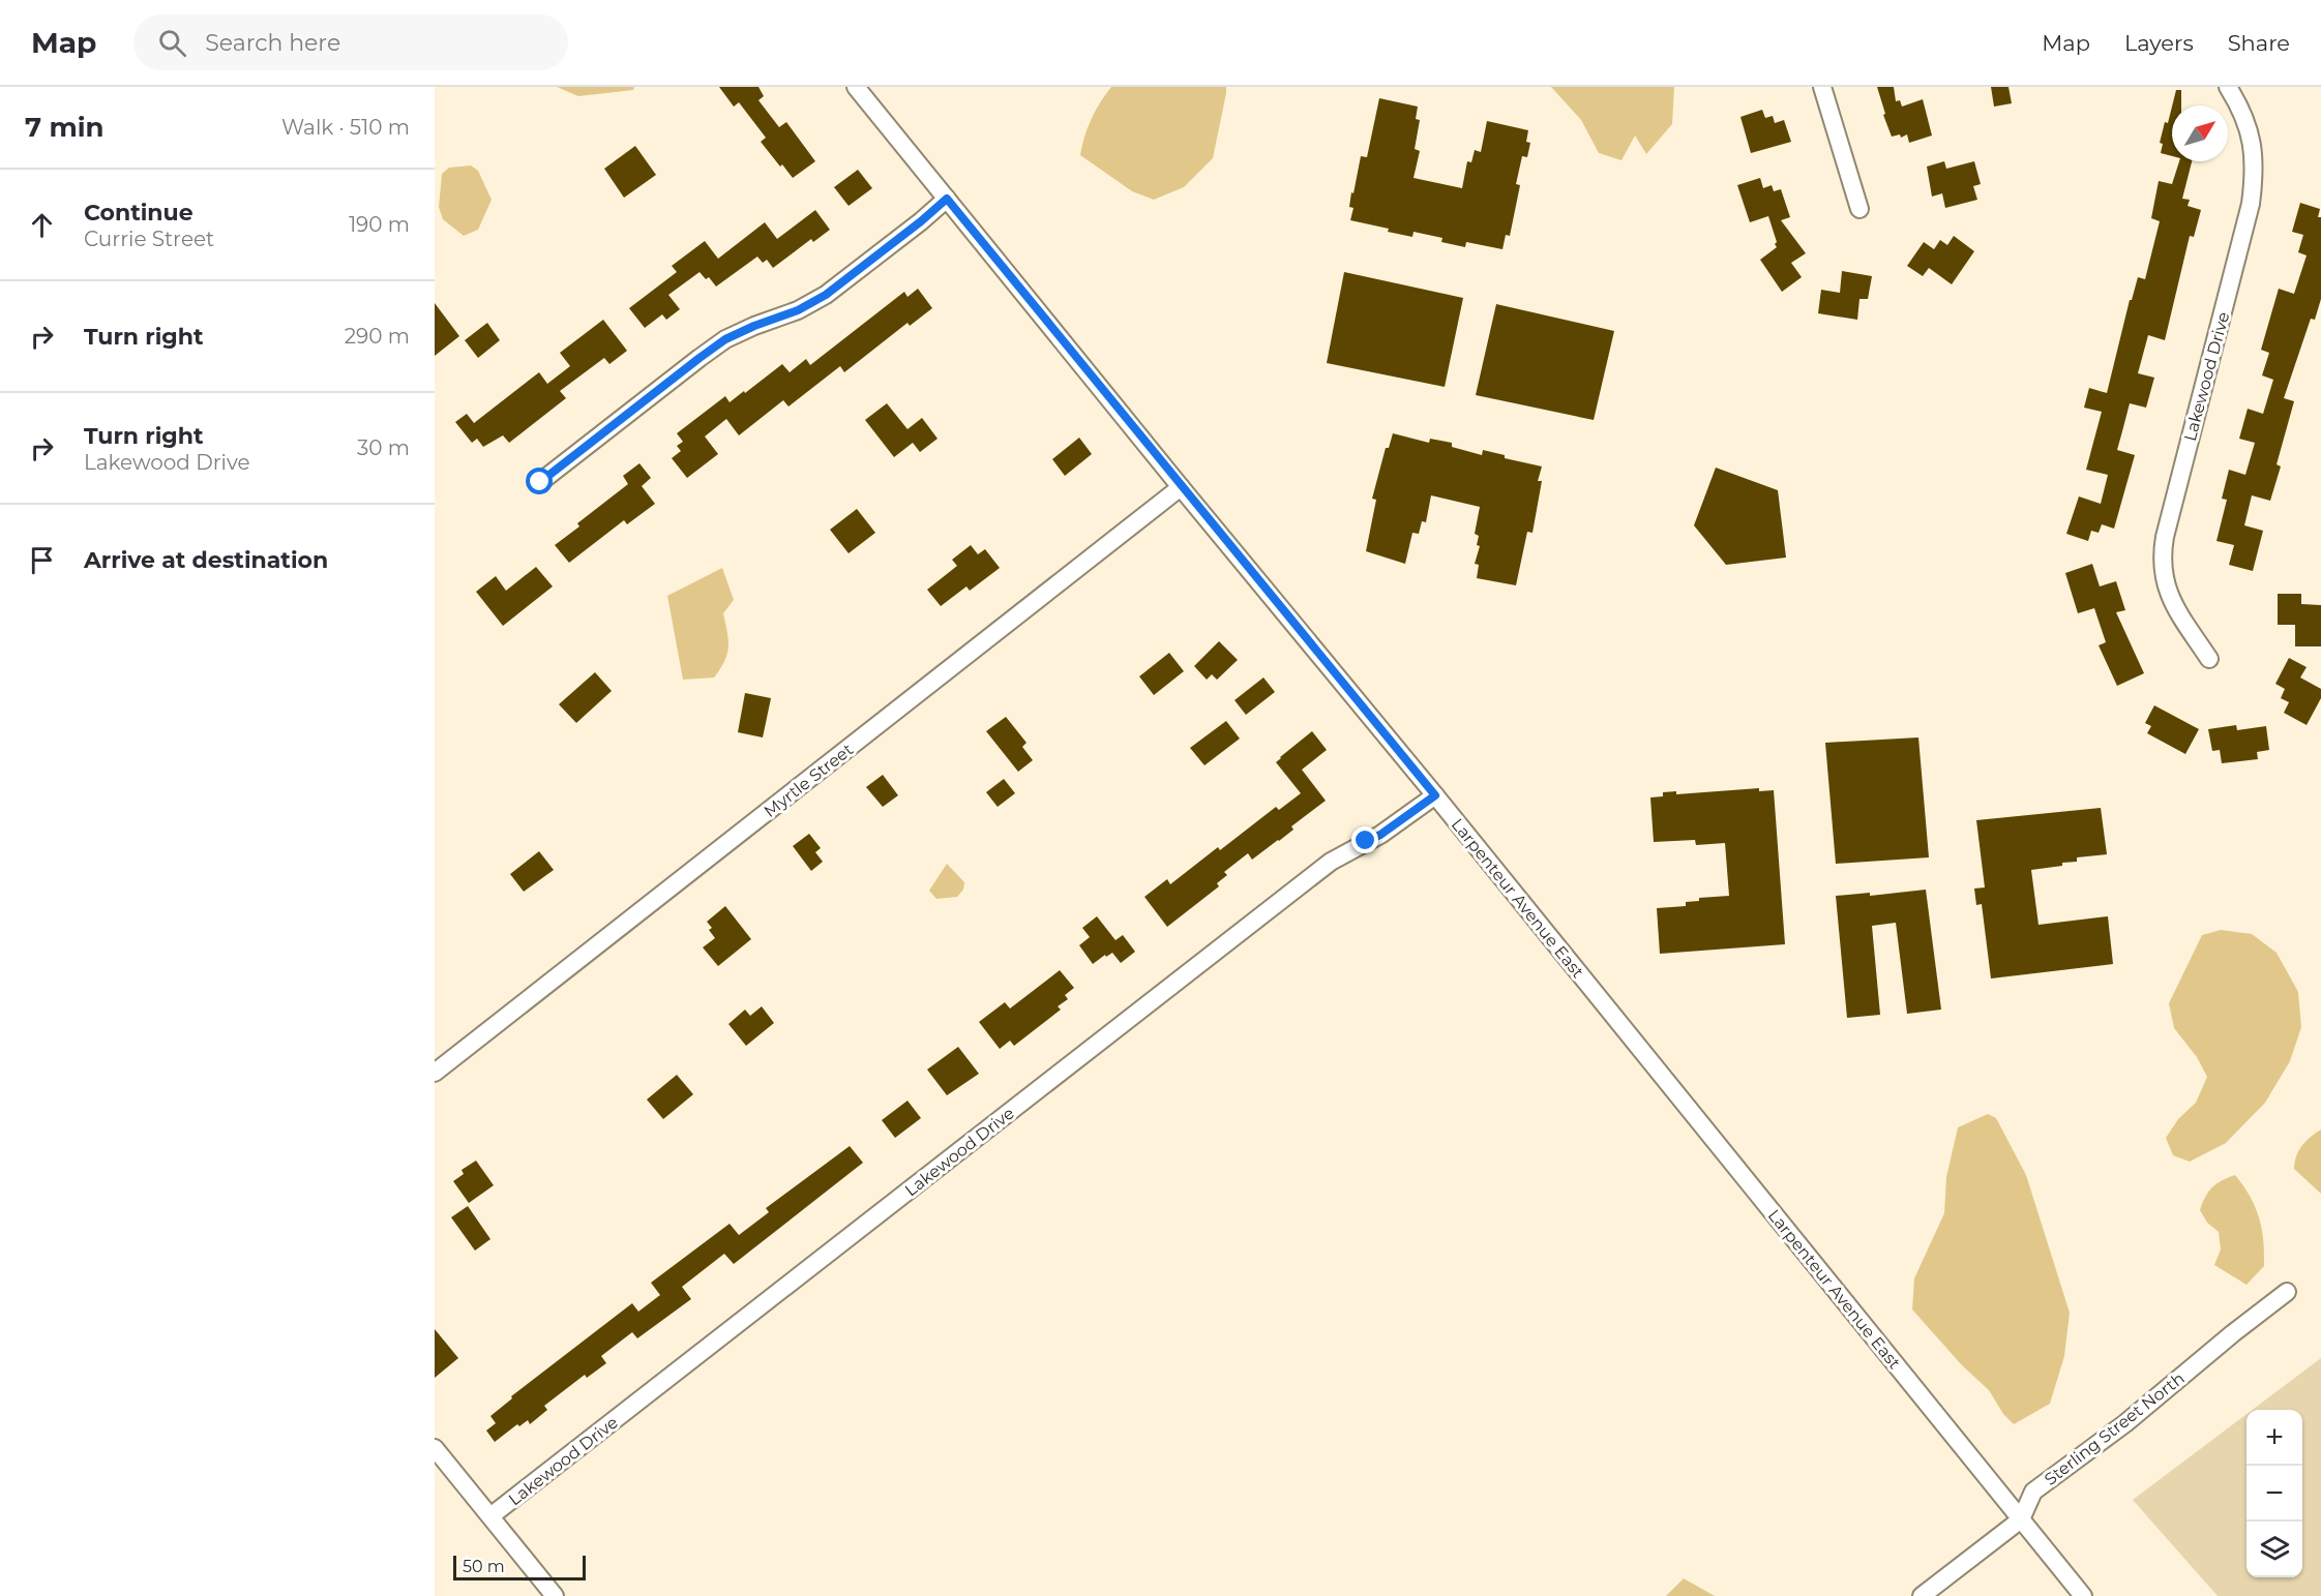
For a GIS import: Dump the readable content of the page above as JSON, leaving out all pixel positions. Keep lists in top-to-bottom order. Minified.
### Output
{"streets":{"street":["Lakewood Drive","Myrtle Street","Larpenteur Avenue East","Sterling Street North"]},"crossings":[["Lakewood Drive","Larpenteur Avenue East"],["Myrtle Street","Larpenteur Avenue East"],["Larpenteur Avenue East","Sterling Street North"]],"scale_bar":"50 m","north":"top right","page":{"header":"Map","search":"Search here","nav":["Map","Layers","Share"],"heading":["7 min","Walk · 510 m"],"list":[["Continue","Currie Street","190 m"],["Turn right","290 m"],["Turn right","Lakewood Drive","30 m"],"Arrive at destination"],"map_buttons":["+","−"],"scale":"50 m"}}
